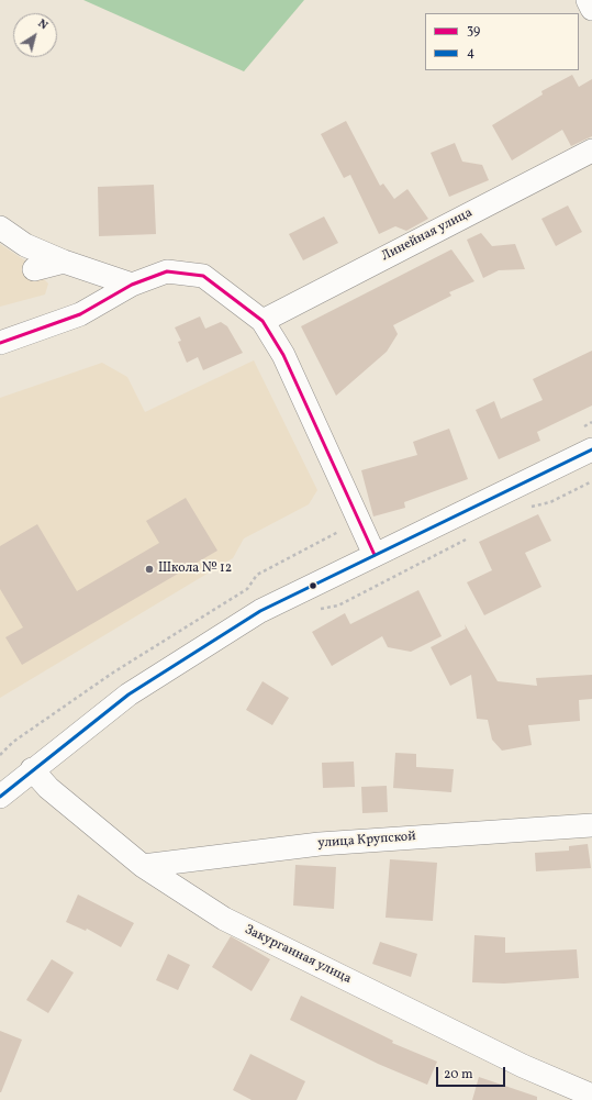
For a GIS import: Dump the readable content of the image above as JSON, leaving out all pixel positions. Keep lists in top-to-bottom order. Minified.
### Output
{"streets":{"street":["Линейная улица","улица Крупской","Закурганная улица"]},"crossings":[["улица Крупской","Закурганная улица"]],"places":["Школа № 12"],"lines":["transit line 39","transit line 4"],"legend":["39","4"],"scale_bar":"20 m","north":"top right"}
